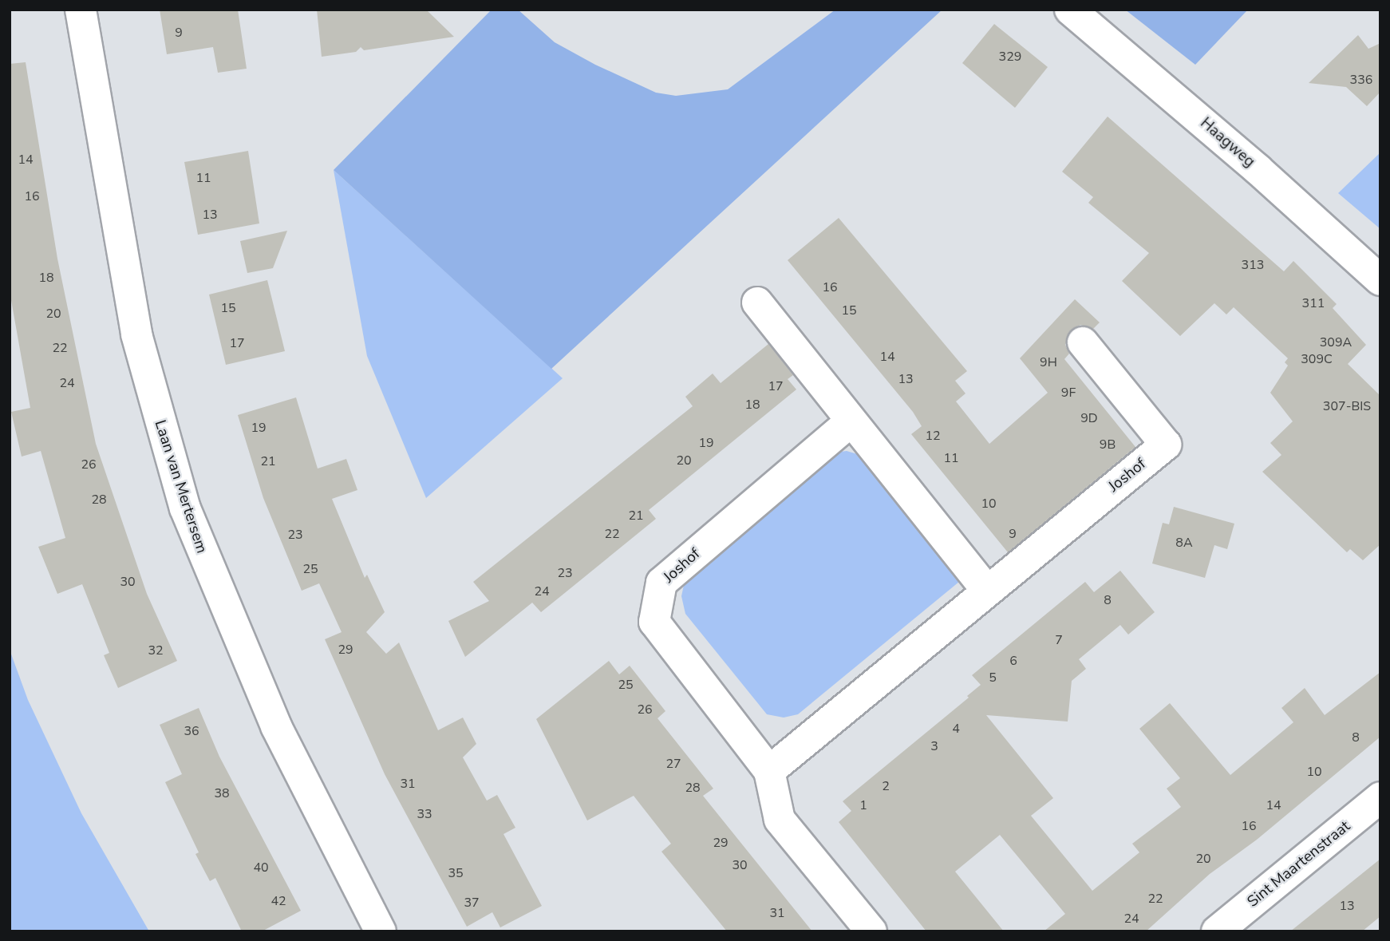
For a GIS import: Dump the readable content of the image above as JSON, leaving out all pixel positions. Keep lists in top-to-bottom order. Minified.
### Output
{"streets":{"street":["Haagweg","Joshof","Laan van Mertersem","Sint Maartenstraat"]},"house_numbers":["9","329","336","14","11","16","13","313","18","16","311","15","15","20","309A","17","22","14","309C","9H","13","24","17","9F","18","307-BIS","9D","19","12","19","9B","11","20","21","26","28","10","21","22","9","23","8A","25","23","30","24","8","7","29","32","6","5","25","26","4","36","8","3","27","10","31","2","28","38","1","14","33","16","29","20","30","40","35","22","42","37","13","31","24"]}
